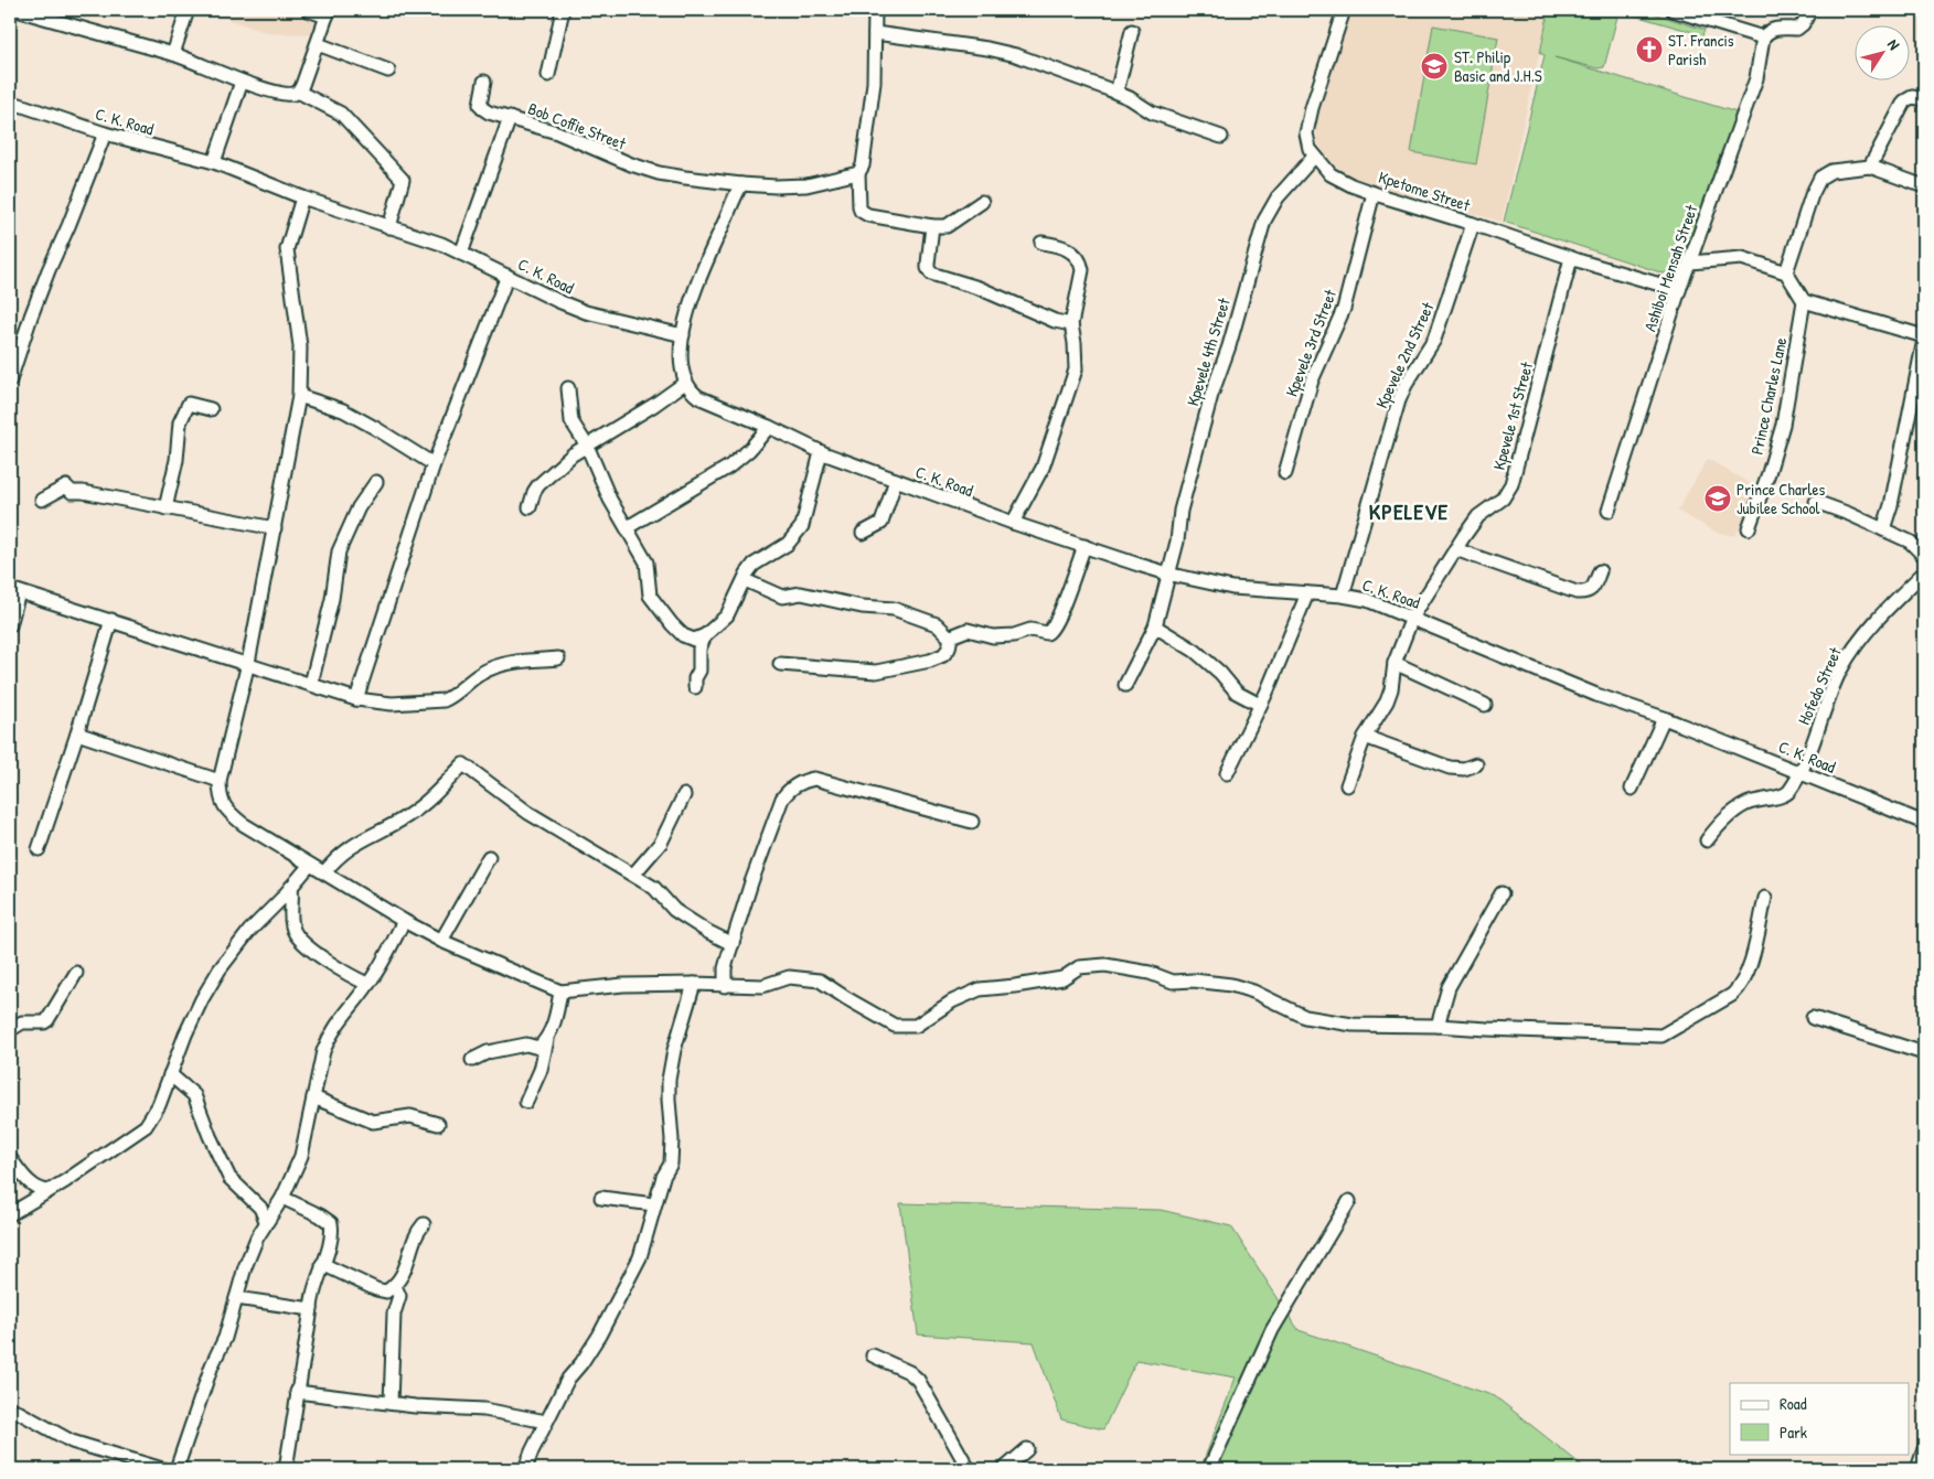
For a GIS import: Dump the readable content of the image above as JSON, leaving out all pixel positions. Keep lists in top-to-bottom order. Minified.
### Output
{"streets":{"street":["C. K. Road","Bob Coffie Street","Kpetome Street","Ashiboi Mensah Street","Kpevele 3rd Street","Kpevele 4th Street","Kpevele 2nd Street","Prince Charles Lane","Kpevele 1st Street","Hofedo Street"]},"crossings":[["C. K. Road","Bob Coffie Street"],["C. K. Road","Kpevele 4th Street"],["C. K. Road","Kpevele 2nd Street"],["C. K. Road","Kpevele 1st Street"],["C. K. Road","Hofedo Street"],["Kpetome Street","Ashiboi Mensah Street"],["Kpetome Street","Kpevele 3rd Street"],["Kpetome Street","Kpevele 4th Street"],["Kpetome Street","Kpevele 2nd Street"],["Kpetome Street","Kpevele 1st Street"]],"districts":["KPELEVE"],"places":{"church":["ST. Francis Parish"],"school or university":["ST. Philip Basic and J.H.S","Prince Charles Jubilee School"]},"legend":["Road","Park"],"north":"top right"}
